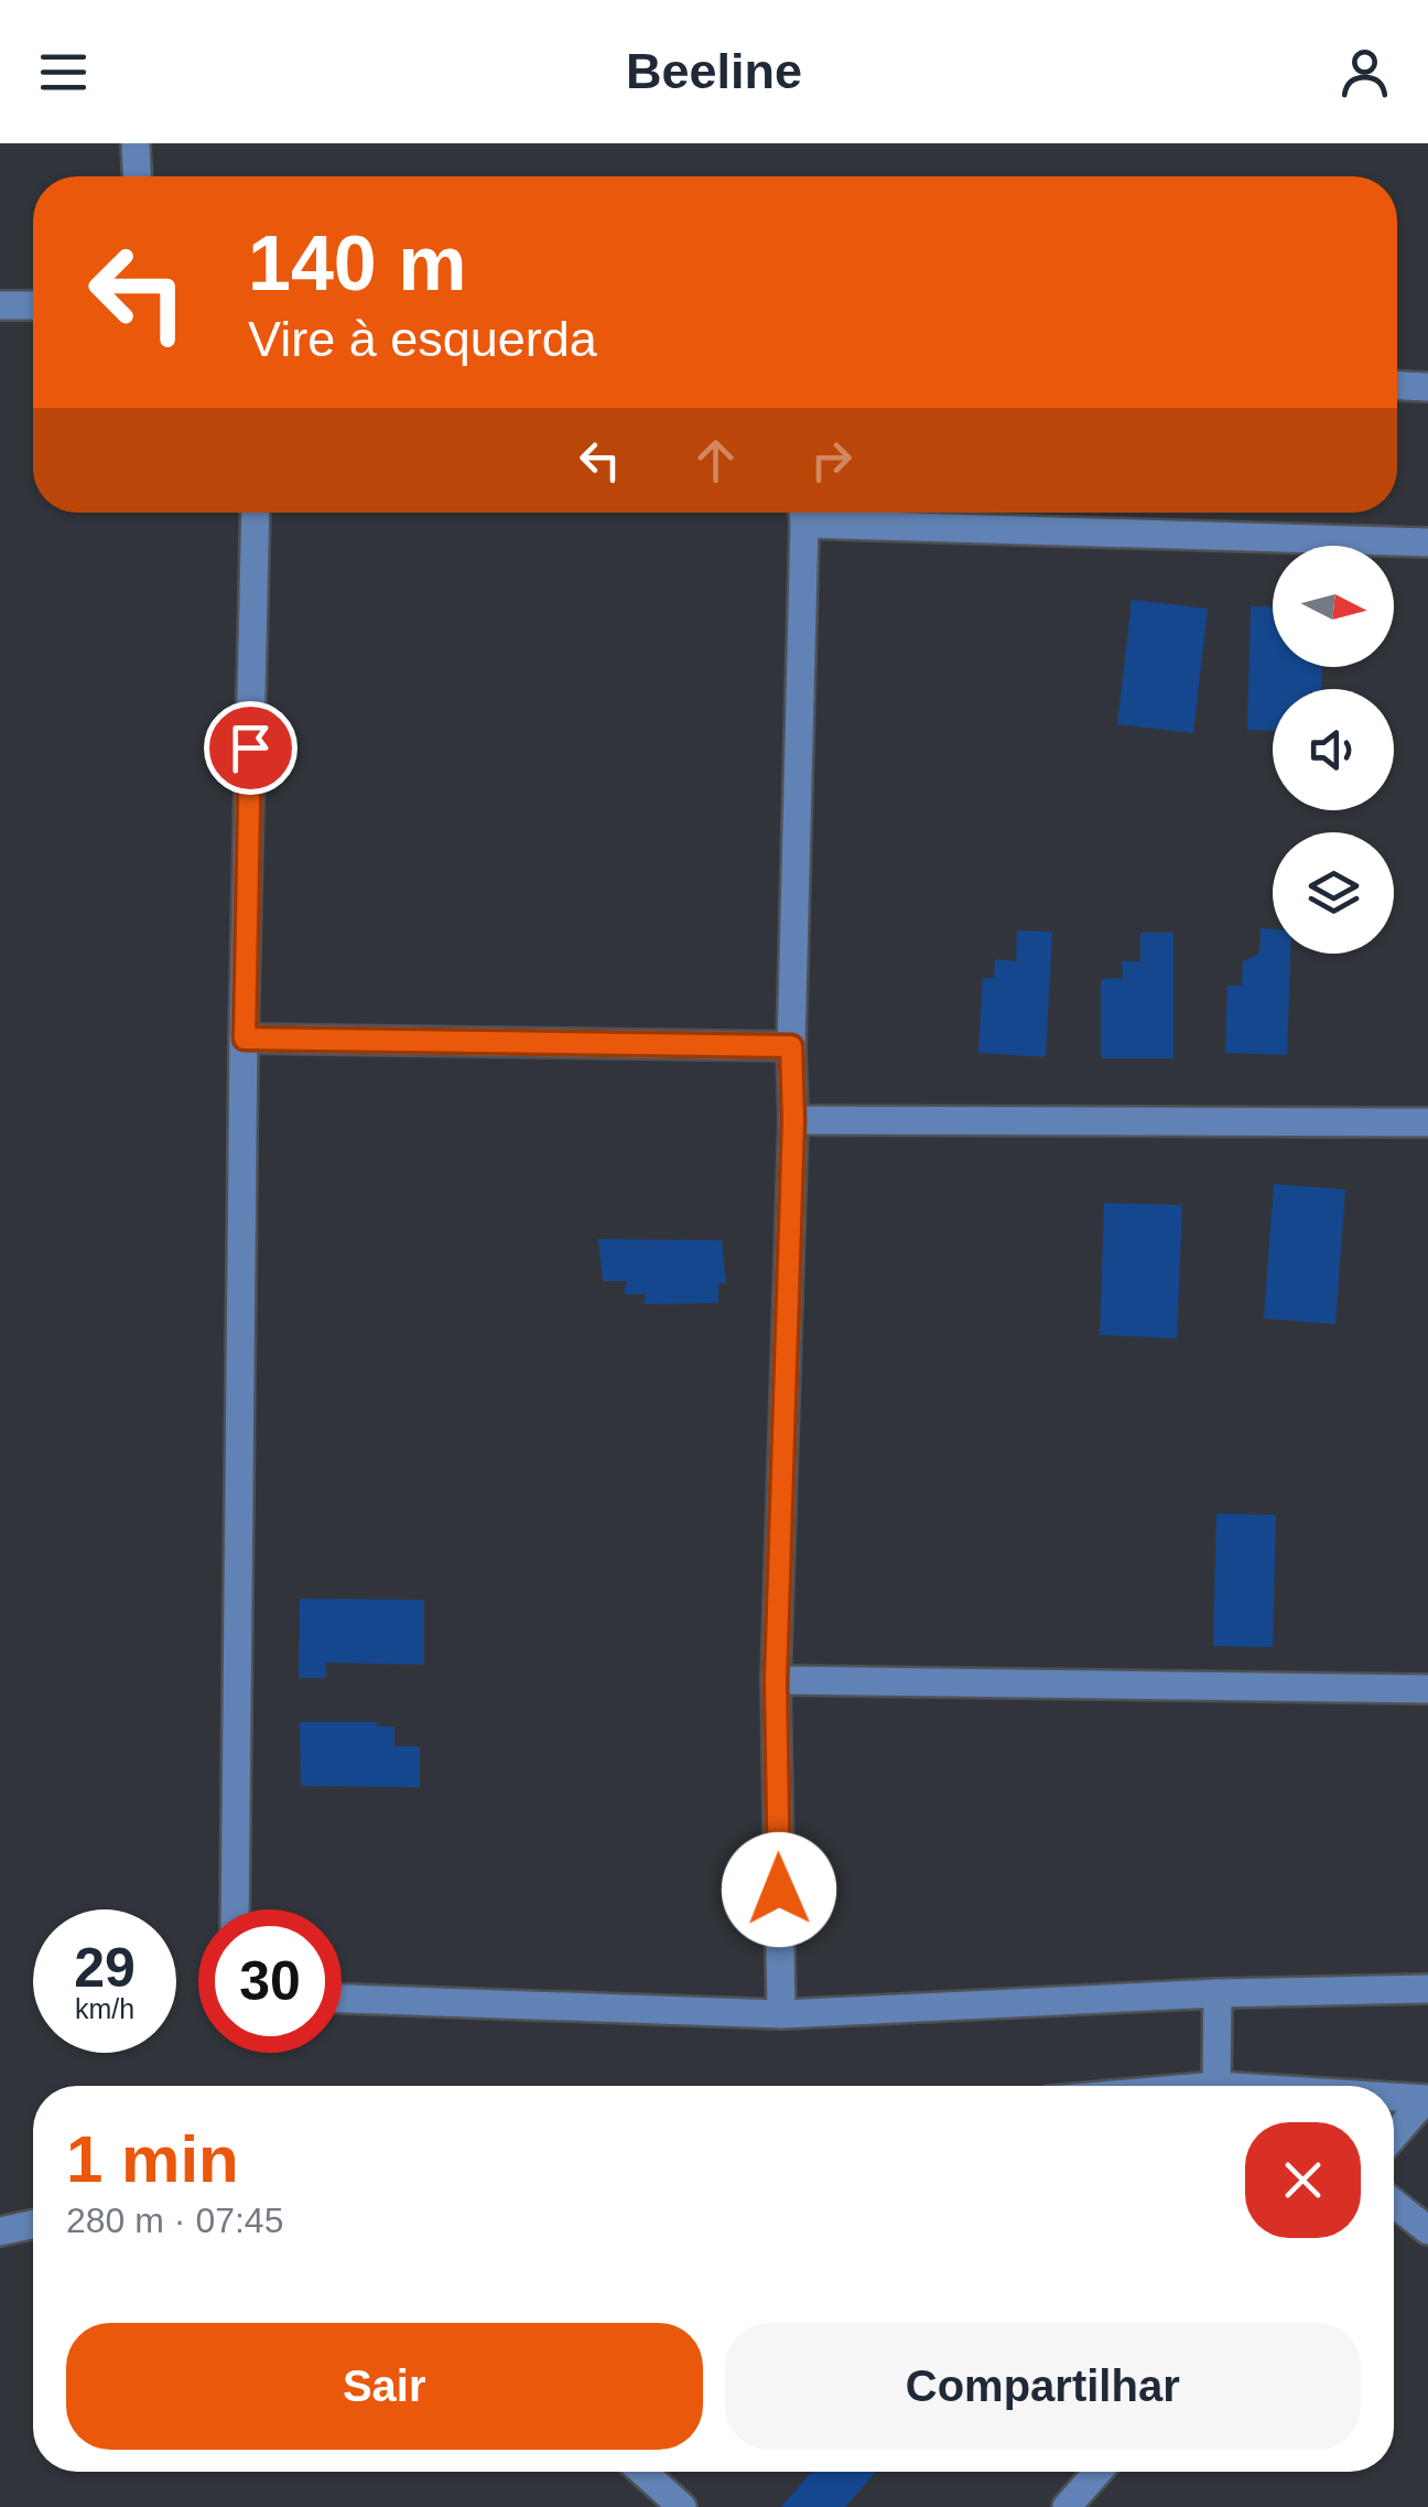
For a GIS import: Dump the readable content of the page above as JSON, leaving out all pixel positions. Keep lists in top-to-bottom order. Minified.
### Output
{"north":"right","page":{"header":"Beeline","turn":["140 m","Vire à esquerda"],"speed":"29 km/h","limit":"30","heading":["1 min","280 m · 07:45"],"buttons":["Sair","Compartilhar"]}}
